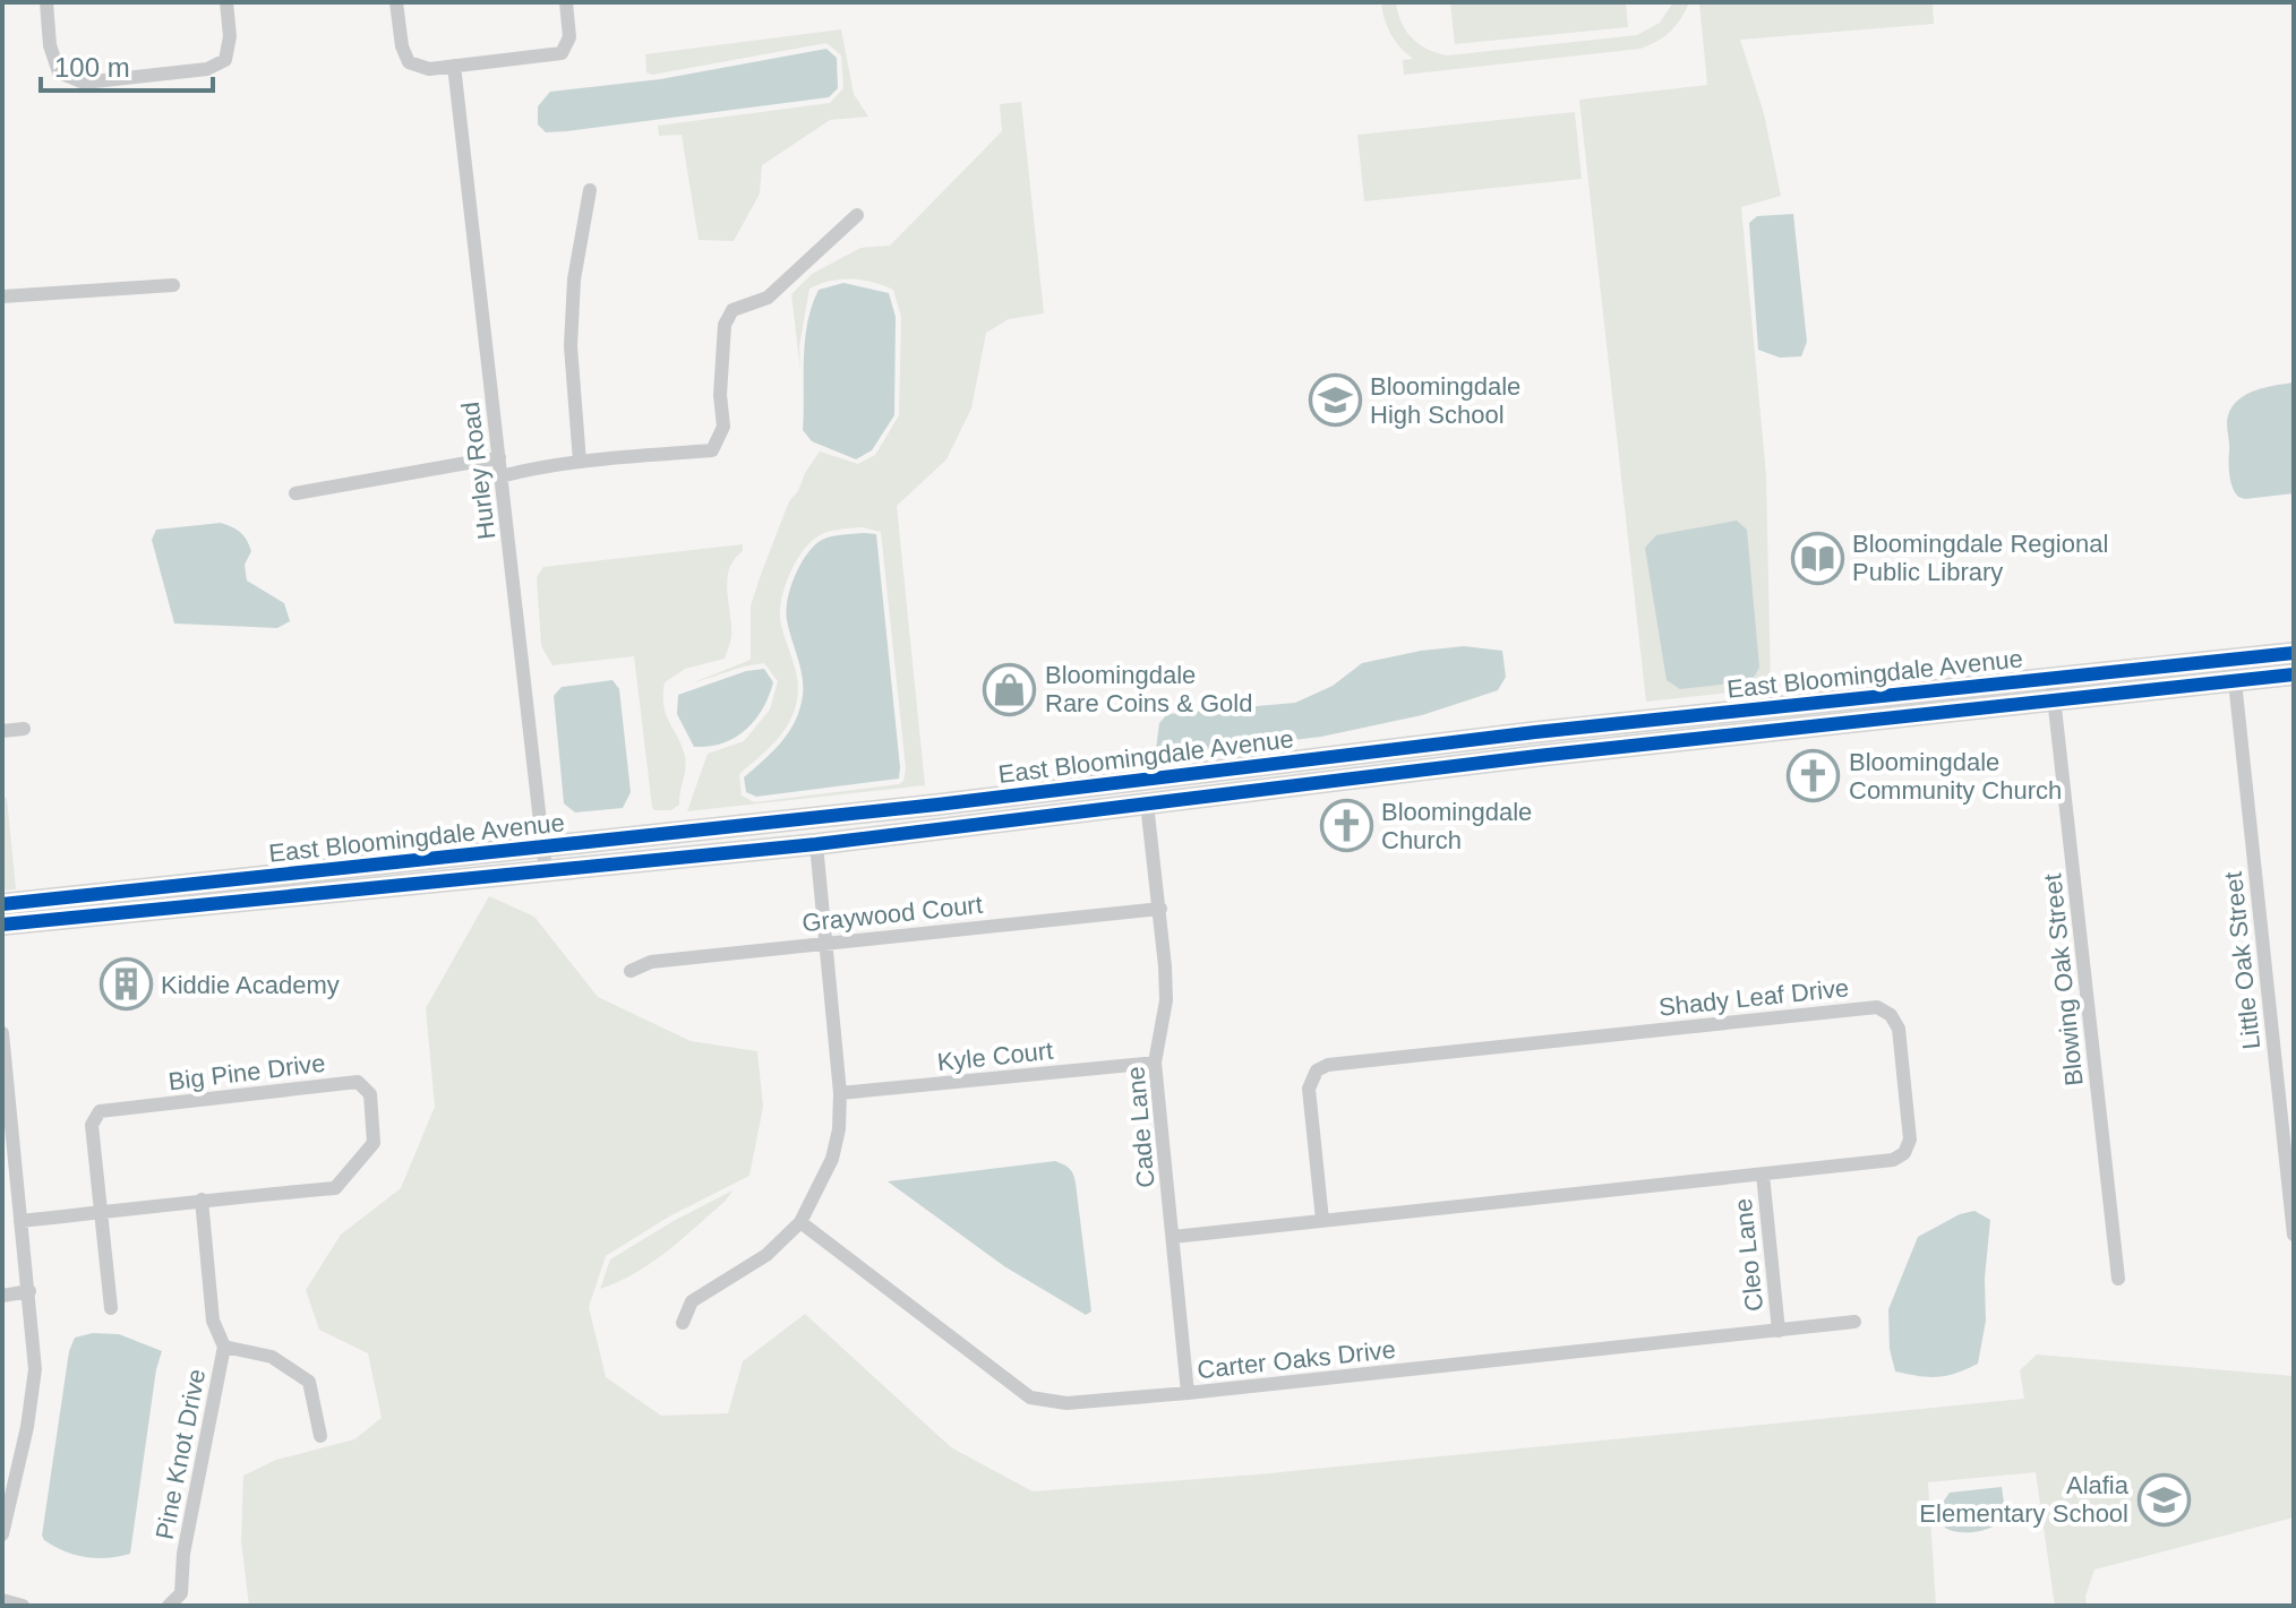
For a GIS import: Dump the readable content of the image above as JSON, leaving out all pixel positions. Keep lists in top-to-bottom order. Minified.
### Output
{"streets":{"main road":["East Bloomingdale Avenue"],"street":["Hurley Road","Graywood Court","Little Oak Street","Blowing Oak Street","Shady Leaf Drive","Kyle Court","Big Pine Drive","Cade Lane","Cleo Lane","Carter Oaks Drive","Pine Knot Drive"]},"crossings":[["Hurley Road","East Bloomingdale Avenue"],["East Bloomingdale Avenue","Little Oak Street"],["East Bloomingdale Avenue","Blowing Oak Street"],["East Bloomingdale Avenue","Cade Lane"],["Graywood Court","Cade Lane"],["Shady Leaf Drive","Cade Lane"],["Shady Leaf Drive","Cleo Lane"],["Kyle Court","Cade Lane"],["Big Pine Drive","Pine Knot Drive"],["Cade Lane","Carter Oaks Drive"],["Cleo Lane","Carter Oaks Drive"]],"places":{"school or university":["Bloomingdale High School","Alafia Elementary School"],"library":["Bloomingdale Regional Public Library"],"shop":["Bloomingdale Rare Coins & Gold"],"church":["Bloomingdale Community Church","Bloomingdale Church"],"building":["Kiddie Academy"]},"scale_bar":"100 m"}
